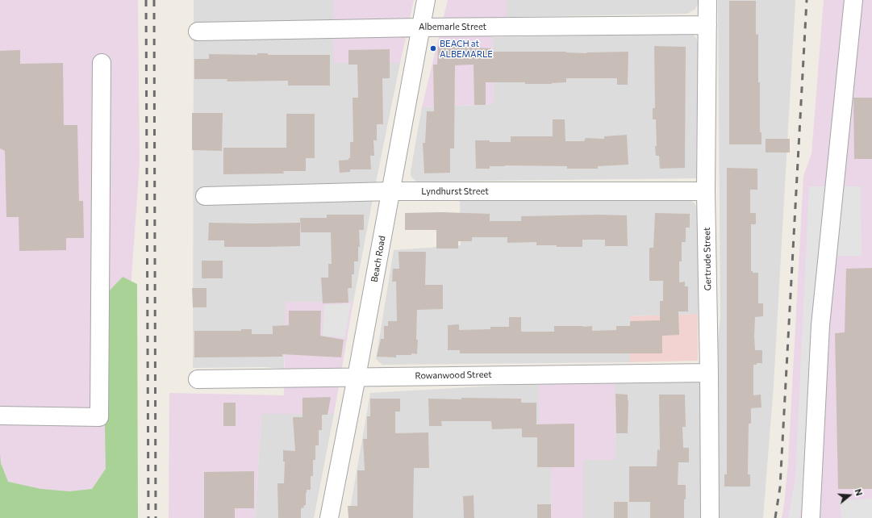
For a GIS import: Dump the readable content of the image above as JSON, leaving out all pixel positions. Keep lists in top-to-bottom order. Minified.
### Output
{"streets":{"street":["Albemarle Street","Lyndhurst Street","Beach Road","Gertrude Street","Rowanwood Street"]},"crossings":[["Albemarle Street","Beach Road"],["Albemarle Street","Gertrude Street"],["Lyndhurst Street","Beach Road"],["Lyndhurst Street","Gertrude Street"],["Beach Road","Rowanwood Street"],["Gertrude Street","Rowanwood Street"]],"places":["BEACH at ALBEMARLE"],"north":"right"}
